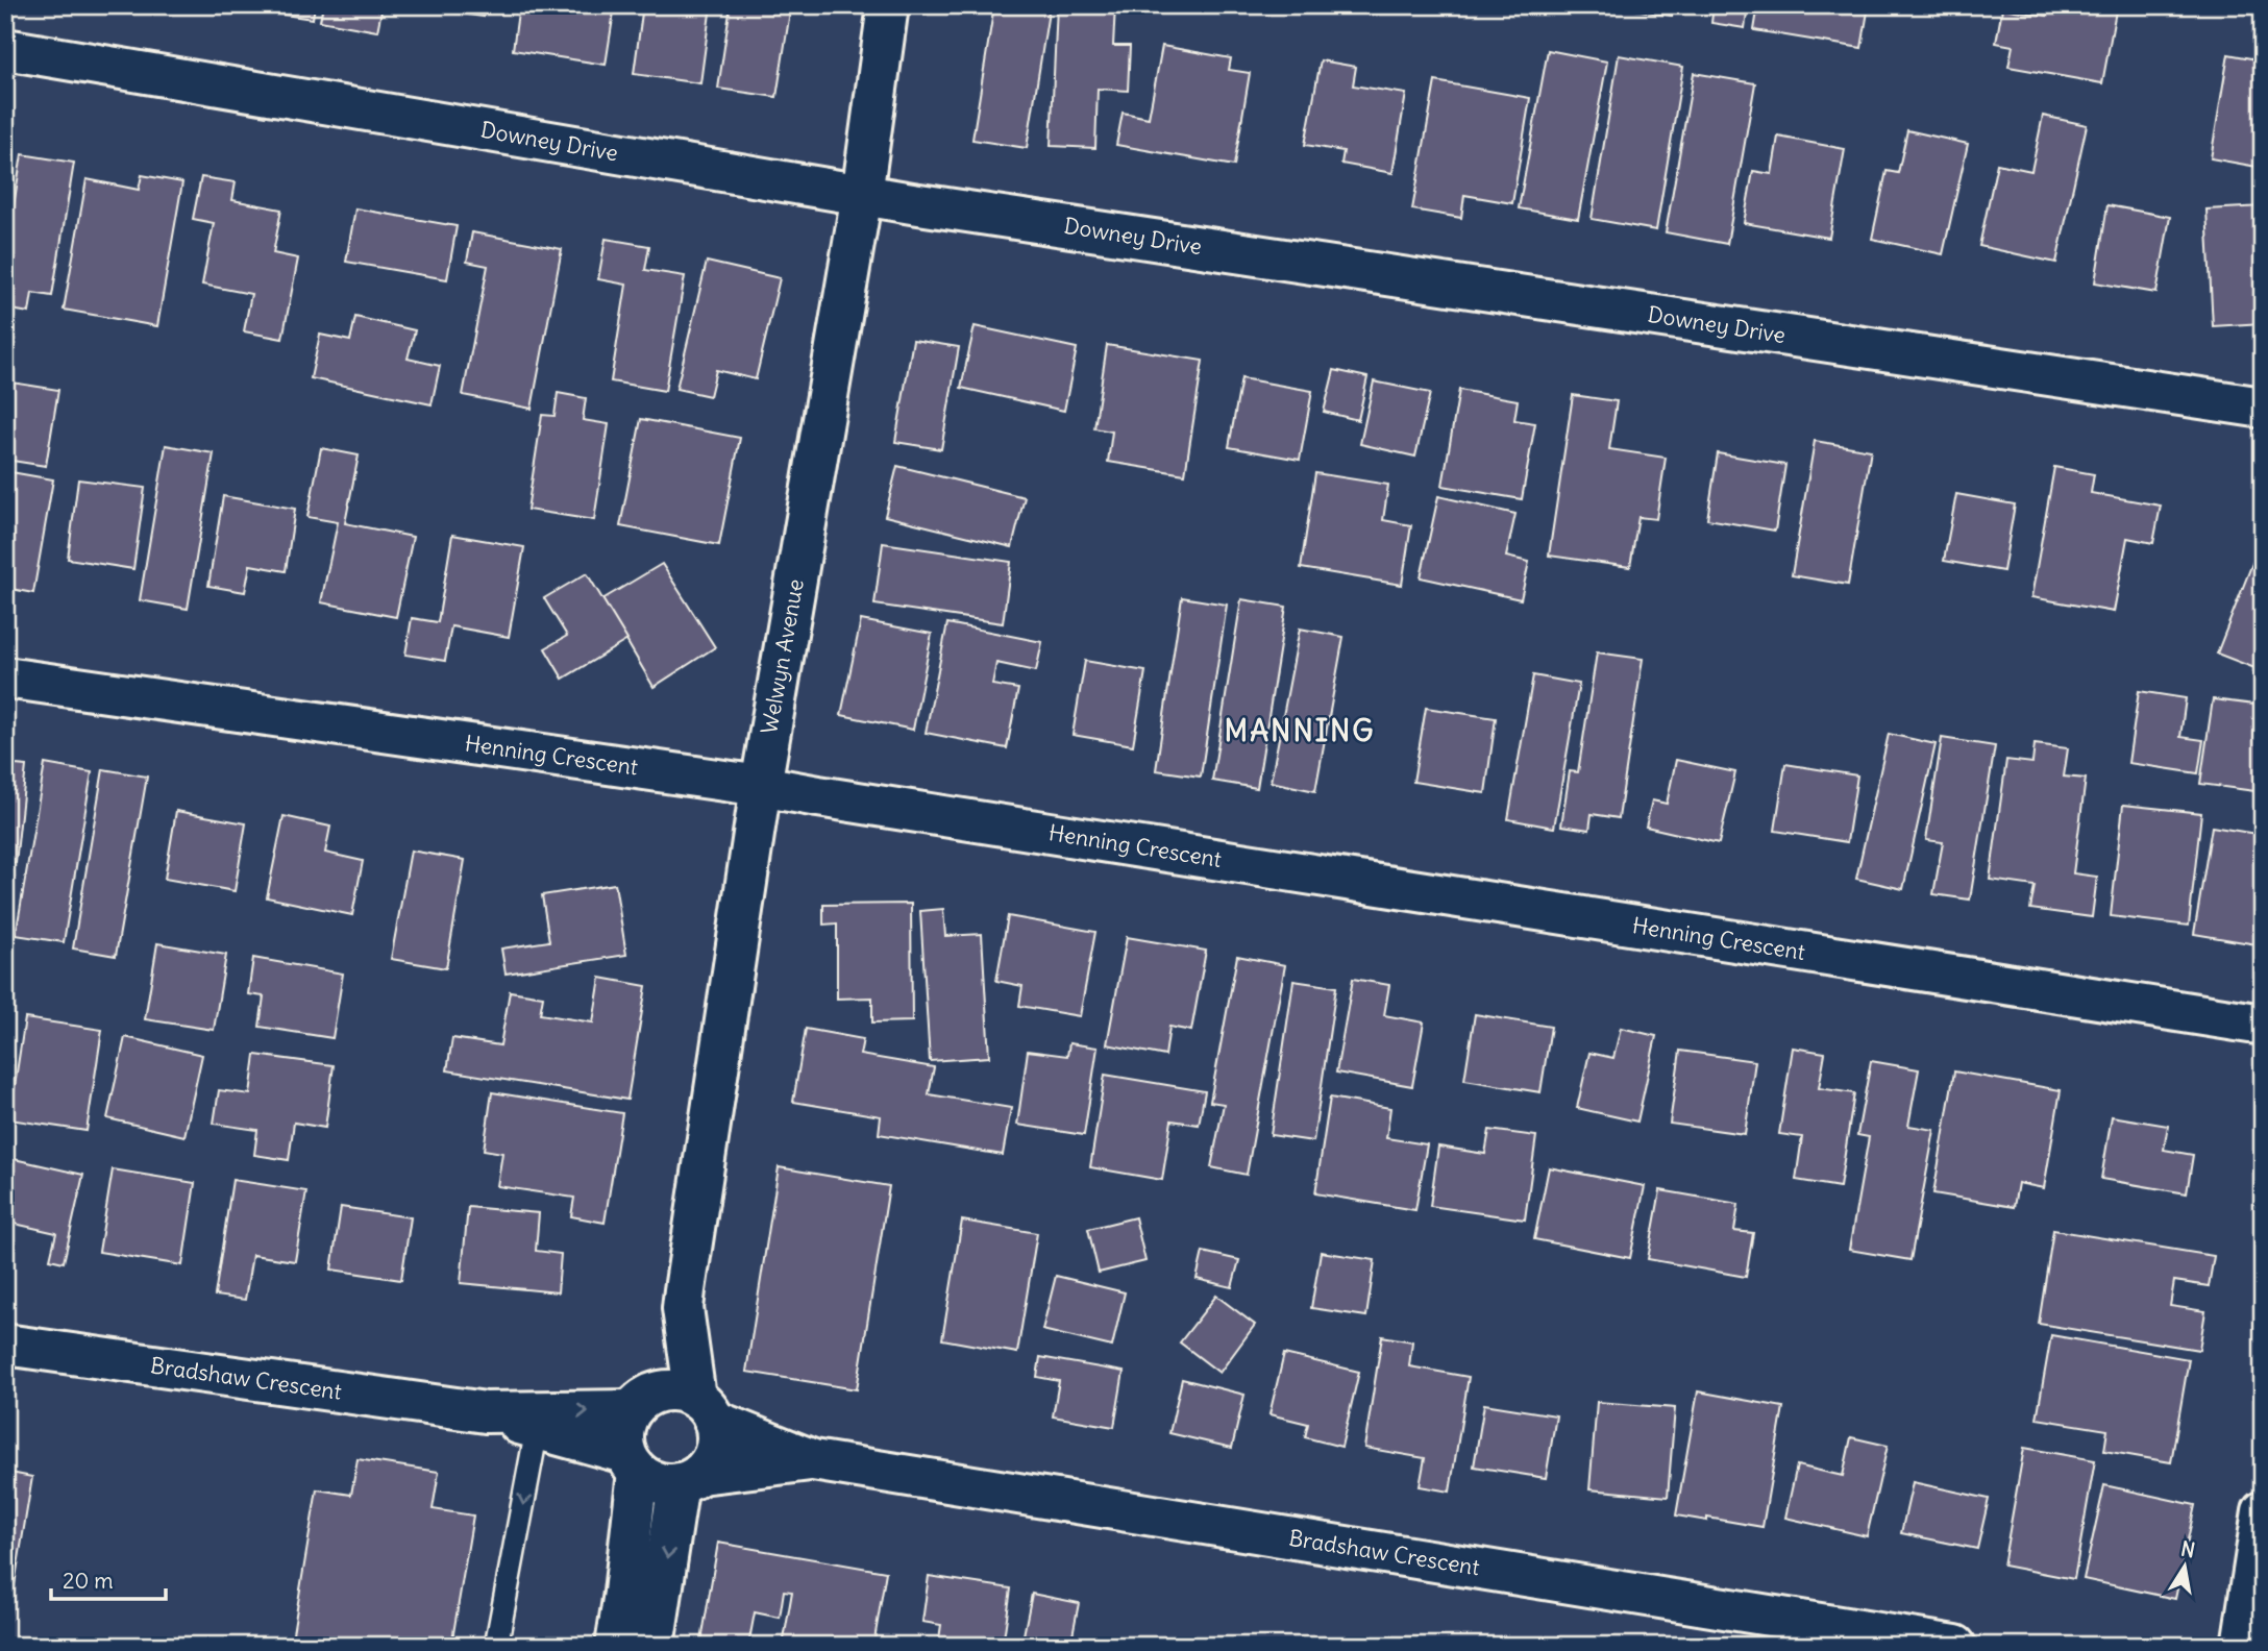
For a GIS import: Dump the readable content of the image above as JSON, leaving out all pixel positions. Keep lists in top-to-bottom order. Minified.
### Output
{"streets":{"street":["Downey Drive","Welwyn Avenue","Henning Crescent","Bradshaw Crescent"]},"crossings":[["Downey Drive","Welwyn Avenue"],["Welwyn Avenue","Henning Crescent"],["Welwyn Avenue","Bradshaw Crescent"]],"districts":["MANNING"],"scale_bar":"20 m","north":"top"}
